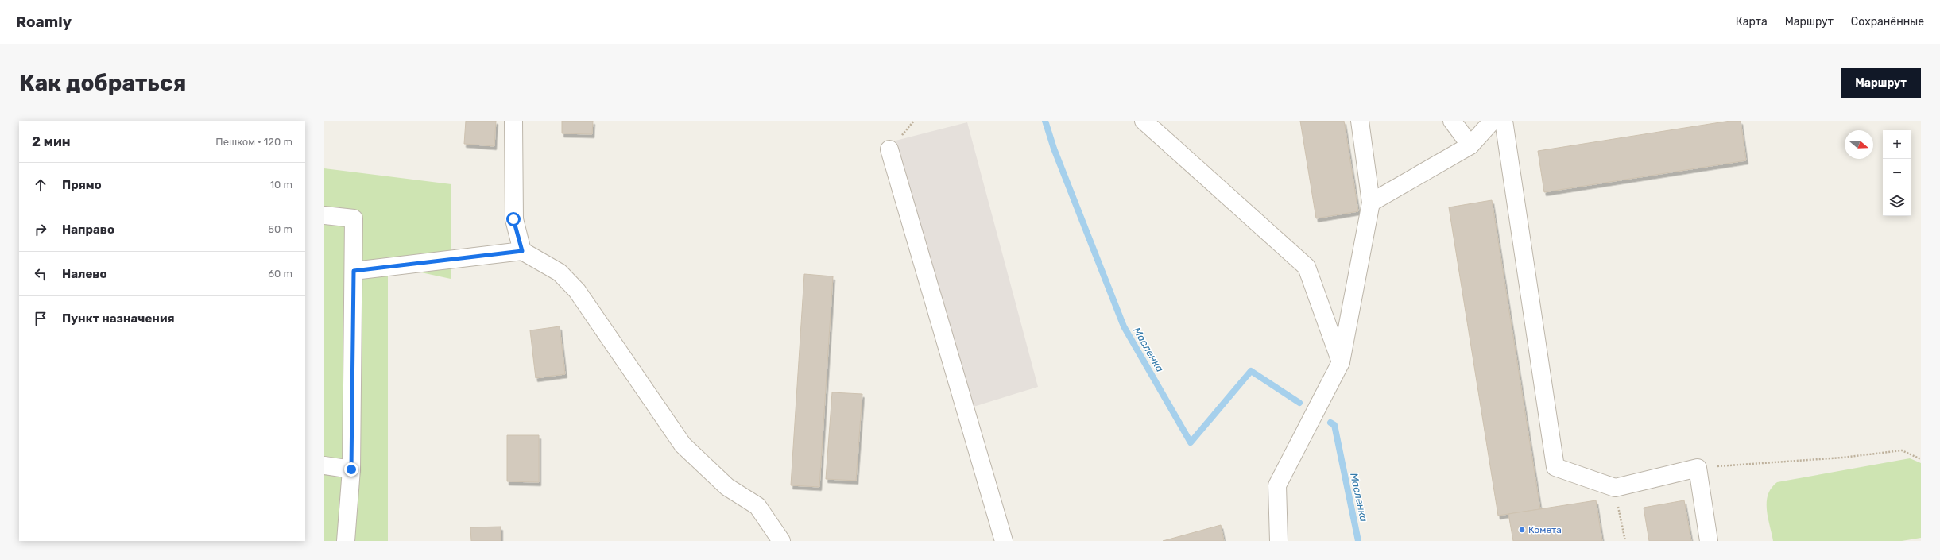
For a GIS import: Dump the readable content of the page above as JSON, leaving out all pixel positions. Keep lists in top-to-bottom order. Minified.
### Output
{"water":["Масленка"],"places":["Комета"],"north":"right","page":{"header":"Roamly","nav":["Карта","Маршрут","Сохранённые"],"buttons":"Маршрут","title":"Как добраться","heading":["2 мин","Пешком · 120 m"],"map_buttons":["+","−"],"list":[["Прямо","10 m"],["Направо","50 m"],["Налево","60 m"],"Пункт назначения"]}}
